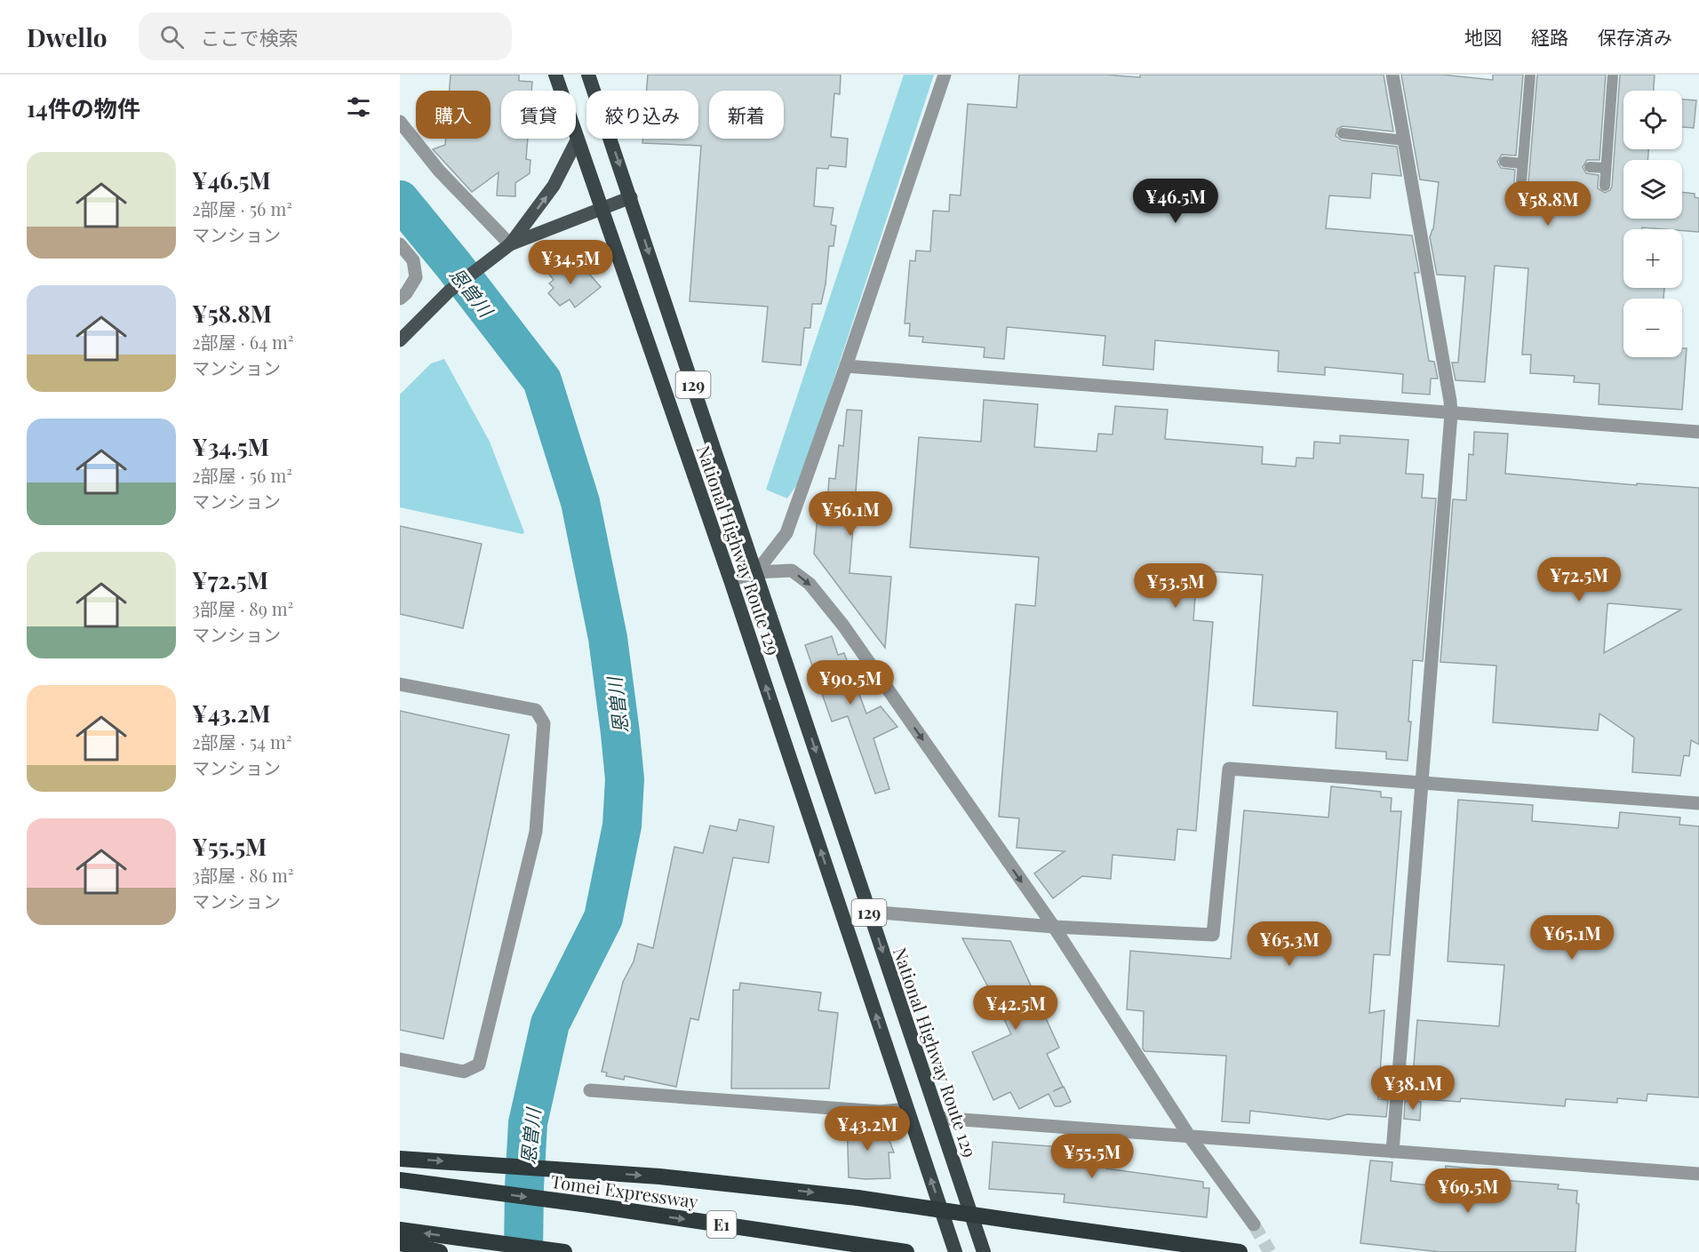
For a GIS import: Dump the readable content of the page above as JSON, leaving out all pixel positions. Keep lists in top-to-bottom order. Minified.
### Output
{"streets":{"highway":["129","National Highway Route 129","Tomei Expressway","E1"]},"water":["恩曽川"],"page":{"header":"Dwello","search":"ここで検索","nav":["地図","経路","保存済み"],"heading":"14件の物件","map_buttons":["+","−"],"chip":["購入","賃貸","絞り込み","新着"],"list":[{"name":"¥46.5M","note":"2部屋 · 56 m² · マンション"},{"name":"¥58.8M","note":"2部屋 · 64 m² · マンション"},{"name":"¥34.5M","note":"2部屋 · 56 m² · マンション"},{"name":"¥72.5M","note":"3部屋 · 89 m² · マンション"},{"name":"¥43.2M","note":"2部屋 · 54 m² · マンション"},{"name":"¥55.5M","note":"3部屋 · 86 m² · マンション"}],"price":["¥46.5M","¥58.8M","¥34.5M","¥56.1M","¥72.5M","¥53.5M","¥90.5M","¥65.1M","¥65.3M","¥42.5M","¥38.1M","¥43.2M","¥55.5M","¥69.5M"]}}
